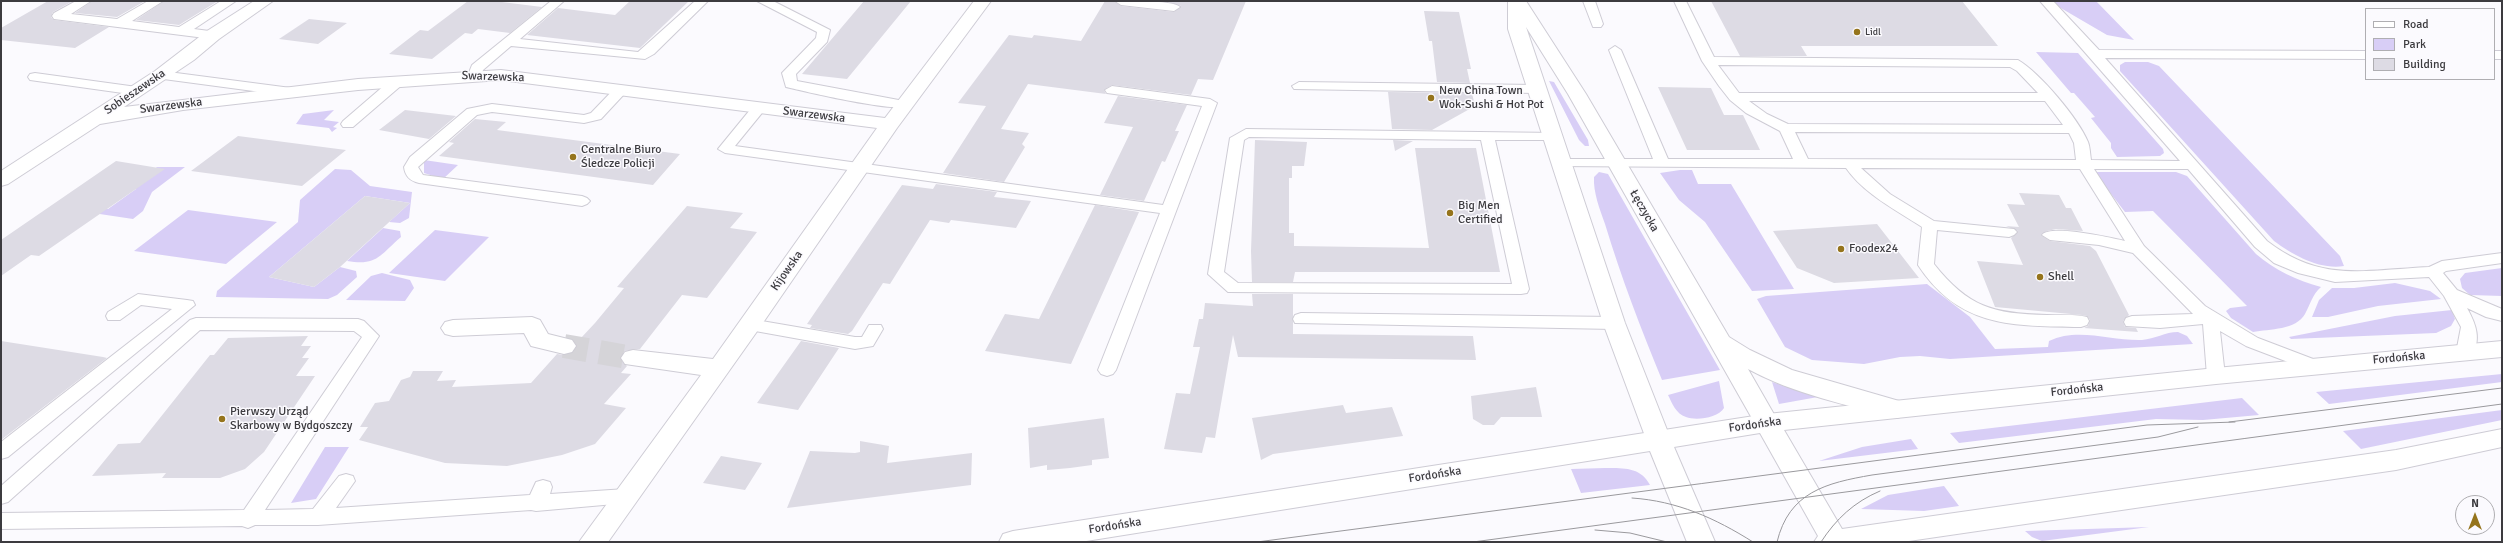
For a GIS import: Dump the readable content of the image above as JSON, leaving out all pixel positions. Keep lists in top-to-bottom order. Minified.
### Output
{"streets":{"street":["Swarzewska","Sobieszewska","Łęczycka","Kijowska","Fordońska"]},"crossings":[["Swarzewska","Sobieszewska"],["Swarzewska","Kijowska"],["Łęczycka","Fordońska"]],"places":["Lidl","New China Town Wok-Sushi & Hot Pot","Centralne Biuro Śledcze Policji","Big Men Certified","Foodex24","Shell","Pierwszy Urząd Skarbowy w Bydgoszczy"],"legend":["Road","Park","Building"],"north":"top"}
